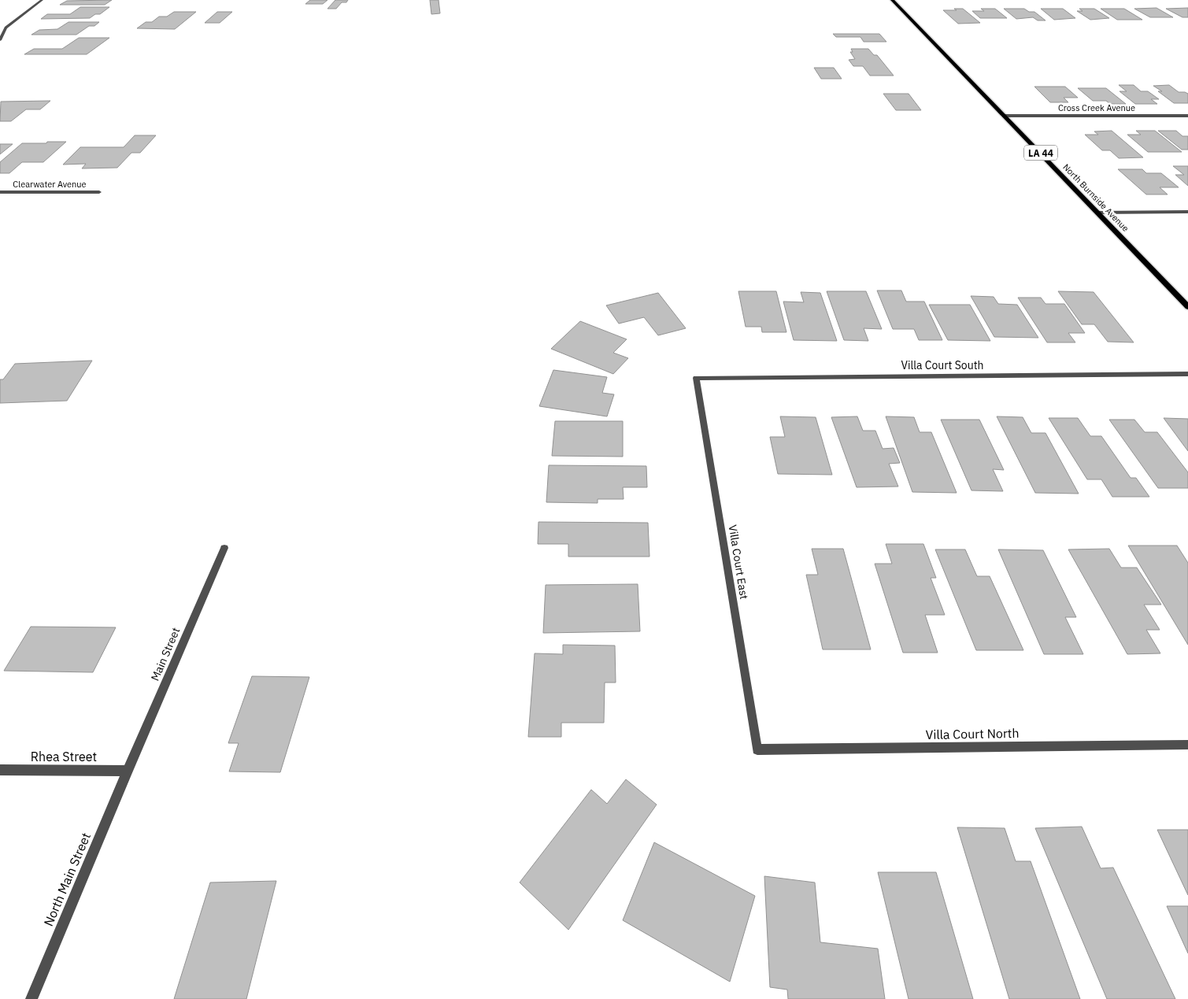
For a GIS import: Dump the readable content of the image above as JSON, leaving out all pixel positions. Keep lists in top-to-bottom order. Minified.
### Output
{"streets":{"main road":["LA 44","North Burnside Avenue"],"street":["Cross Creek Avenue","Clearwater Avenue","Villa Court South","Villa Court East","Main Street","Villa Court North","Rhea Street","North Main Street"]},"crossings":[["Cross Creek Avenue","North Burnside Avenue"],["Villa Court South","Villa Court East"],["Villa Court East","Villa Court North"],["Main Street","Rhea Street"],["Main Street","North Main Street"],["Rhea Street","North Main Street"]]}
